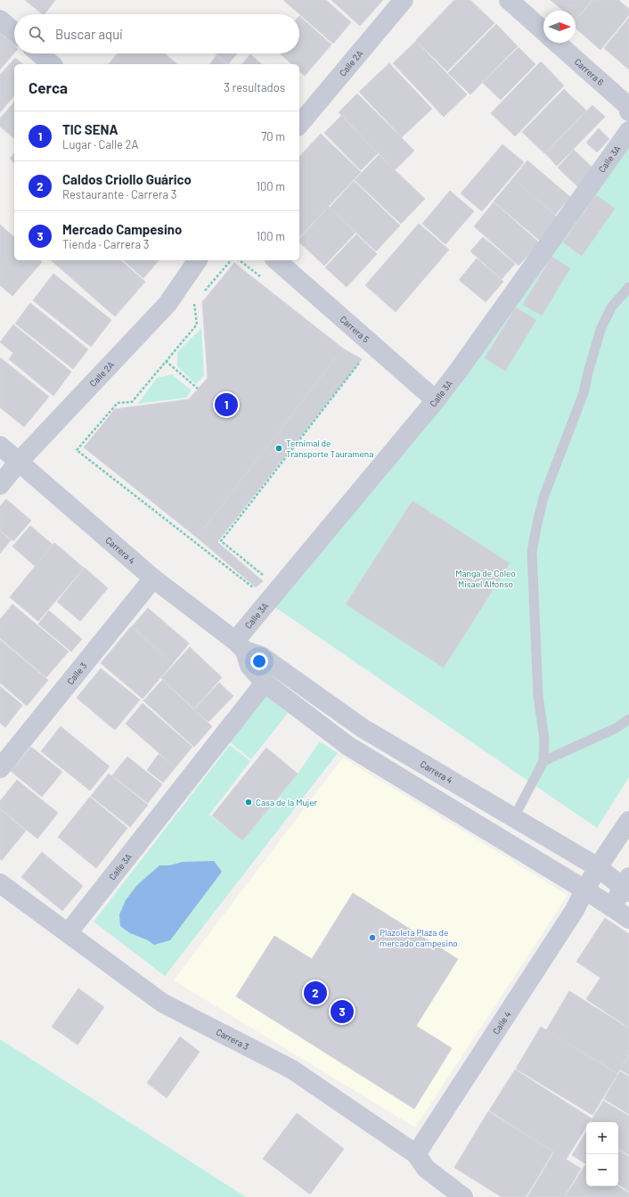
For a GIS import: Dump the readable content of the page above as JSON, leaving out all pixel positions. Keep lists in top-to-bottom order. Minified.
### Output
{"streets":{"street":["Calle 2A","Carrera 6","Calle 3A","Carrera 5","Carrera 4","Calle 3","Calle 4","Carrera 3"]},"crossings":[["Calle 2A","Carrera 4"],["Calle 3A","Carrera 5"],["Calle 3A","Carrera 4"],["Calle 3A","Carrera 3"],["Carrera 4","Calle 3"],["Carrera 4","Calle 4"],["Calle 4","Carrera 3"]],"parks":["Manga de Coleo Misael Alfonso"],"places":["Ternimal de Transporte Tauramena","Casa de la Mujer","Plazoleta Plaza de mercado campesino"],"north":"right","page":{"search":"Buscar aquí","heading":["Cerca","3 resultados"],"list":[{"mark":"1","name":"TIC SENA","note":"Lugar · Calle 2A","value":"70 m"},{"mark":"2","name":"Caldos Criollo Guárico","note":"Restaurante · Carrera 3","value":"100 m"},{"mark":"3","name":"Mercado Campesino","note":"Tienda · Carrera 3","value":"100 m"}],"pins":["1","2","3"],"map_buttons":["+","−"]}}
